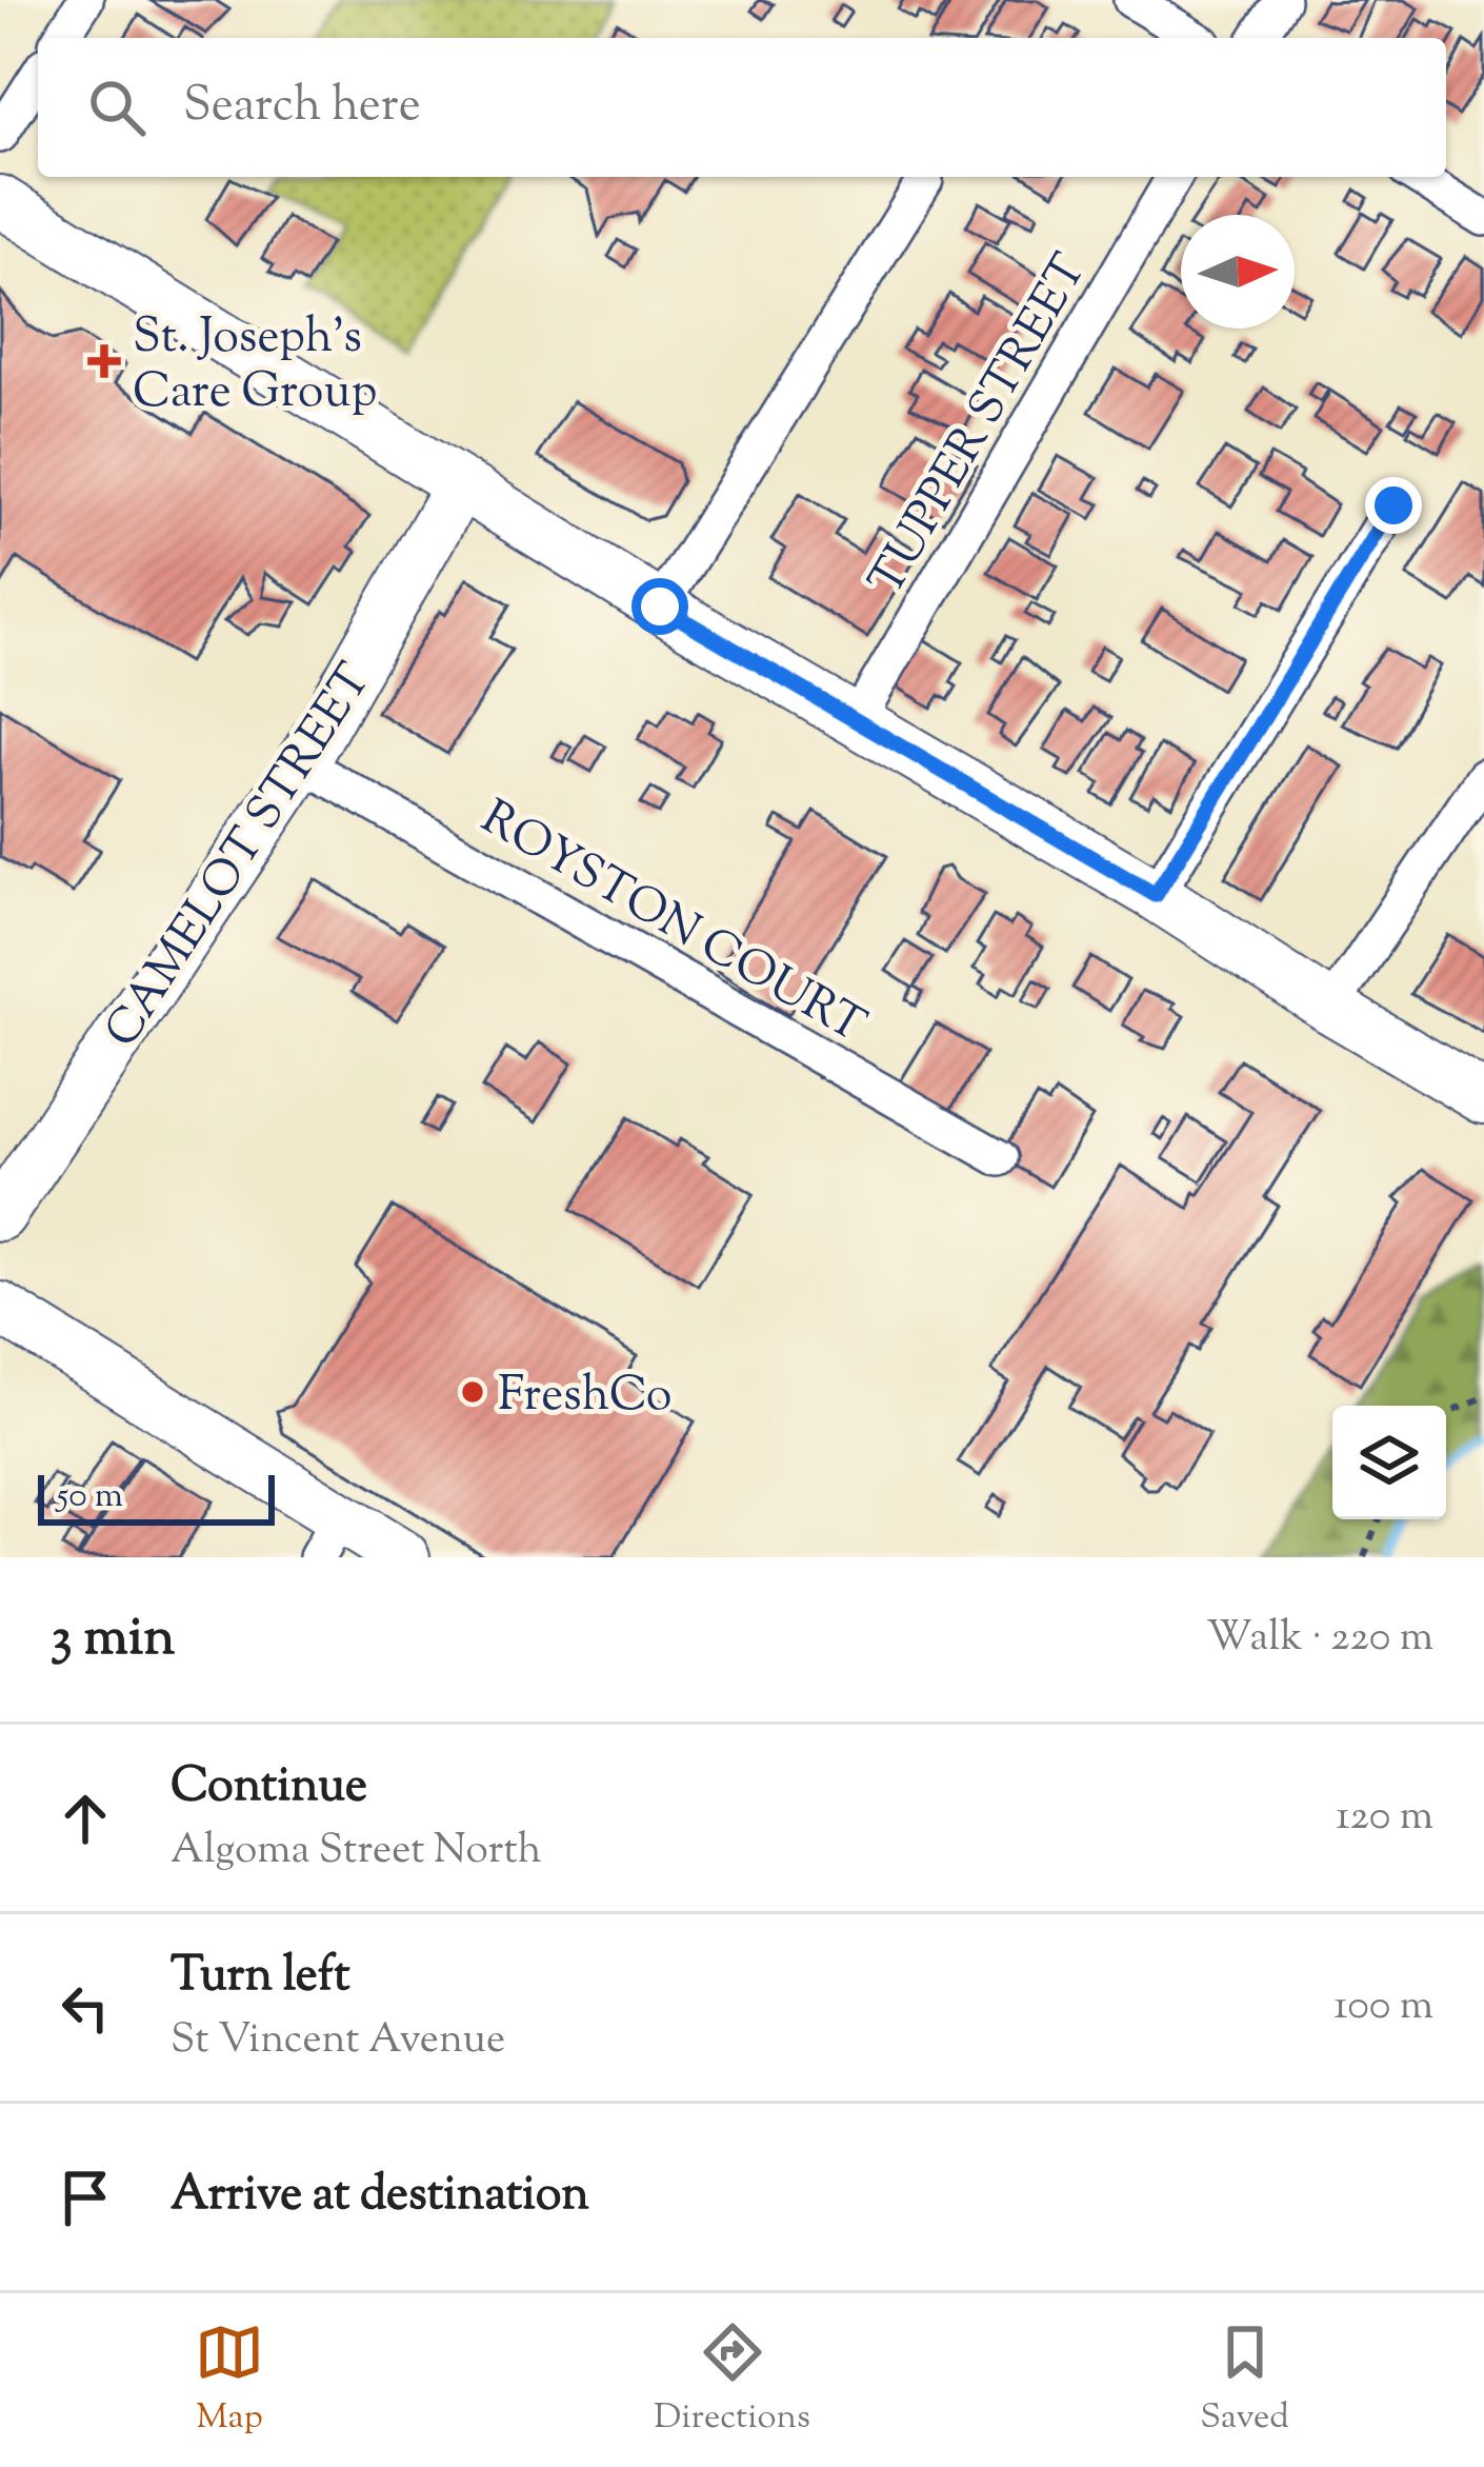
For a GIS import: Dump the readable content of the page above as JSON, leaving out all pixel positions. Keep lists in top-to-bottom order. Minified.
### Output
{"streets":{"street":["TUPPER STREET","CAMELOT STREET","ROYSTON COURT"]},"crossings":[["CAMELOT STREET","ROYSTON COURT"]],"places":{"health":["St. Joseph's Care Group"],"other":["FreshCo"]},"scale_bar":"50 m","north":"right","page":{"search":"Search here","scale":"50 m","heading":["3 min","Walk · 220 m"],"list":[["Continue","Algoma Street North","120 m"],["Turn left","St Vincent Avenue","100 m"],"Arrive at destination"],"nav":["Map","Directions","Saved"]}}
